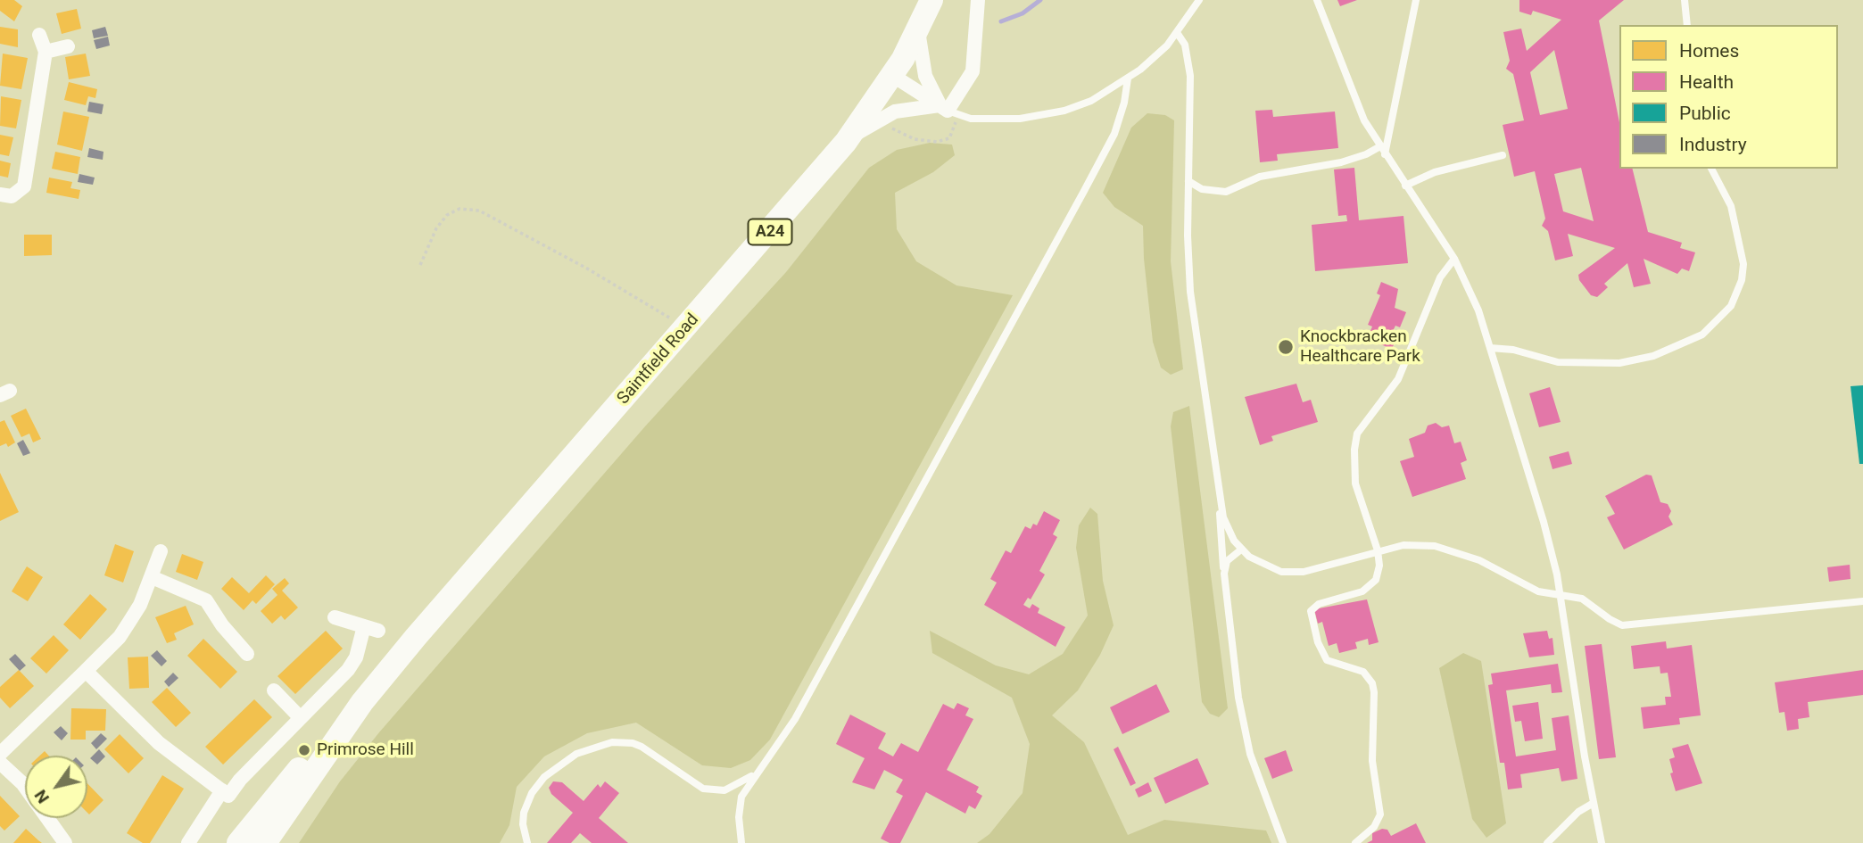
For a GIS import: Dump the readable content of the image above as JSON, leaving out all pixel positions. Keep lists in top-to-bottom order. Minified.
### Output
{"streets":{"highway":["A24","Saintfield Road"]},"places":["Knockbracken Healthcare Park","Primrose Hill"],"legend":["Homes","Health","Public","Industry"],"north":"bottom left"}
